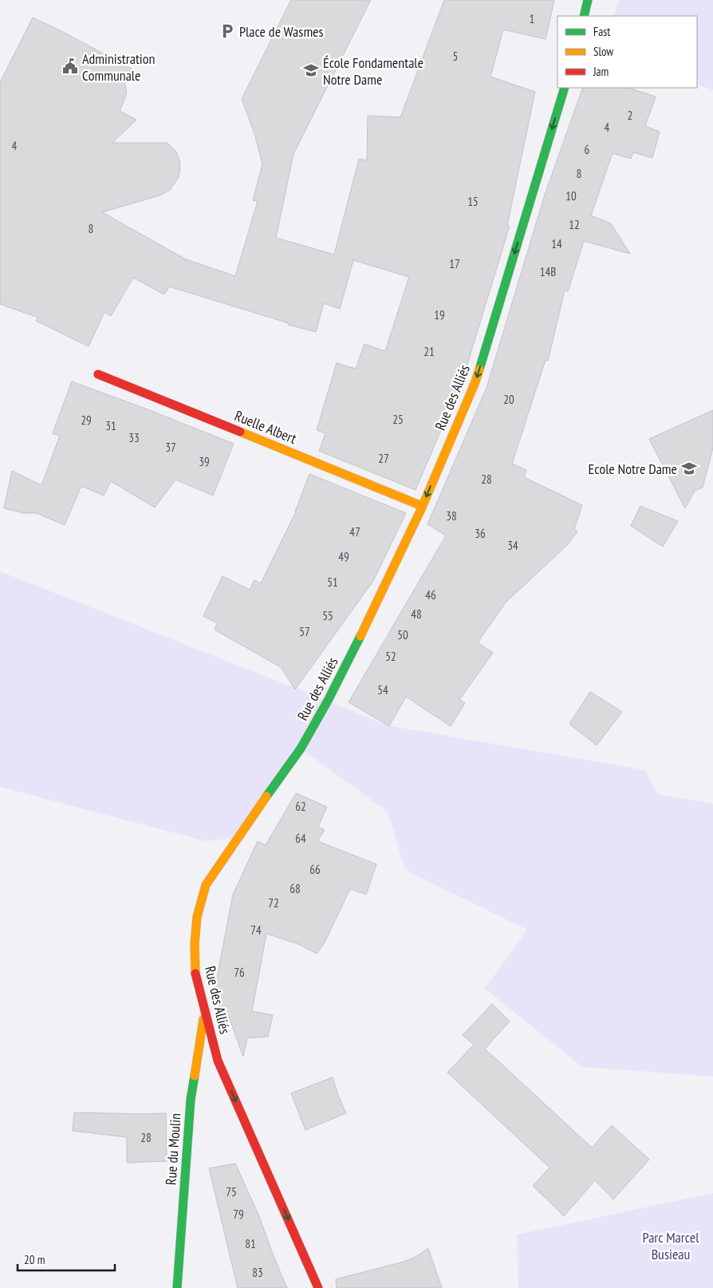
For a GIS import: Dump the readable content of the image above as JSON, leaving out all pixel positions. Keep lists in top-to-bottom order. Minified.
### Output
{"streets":{"street":["Rue des Alliés","Ruelle Albert","Rue du Moulin"]},"crossings":[["Rue des Alliés","Ruelle Albert"],["Rue des Alliés","Rue du Moulin"]],"one_way":["Rue des Alliés"],"parks":["Parc Marcel Busieau"],"places":{"parking":["Place de Wasmes"],"public building":["Administration Communale"],"school or university":["École Fondamentale Notre Dame","Ecole Notre Dame"]},"house_numbers":["1","5","2","4","4","6","8","10","15","12","8","14","17","14B","19","21","20","25","29","31","33","37","27","39","28","38","47","36","34","49","51","46","48","55","57","50","52","54","62","64","66","68","72","74","76","28","75","79","81","83"],"legend":["Fast","Slow","Jam"],"scale_bar":"20 m"}
